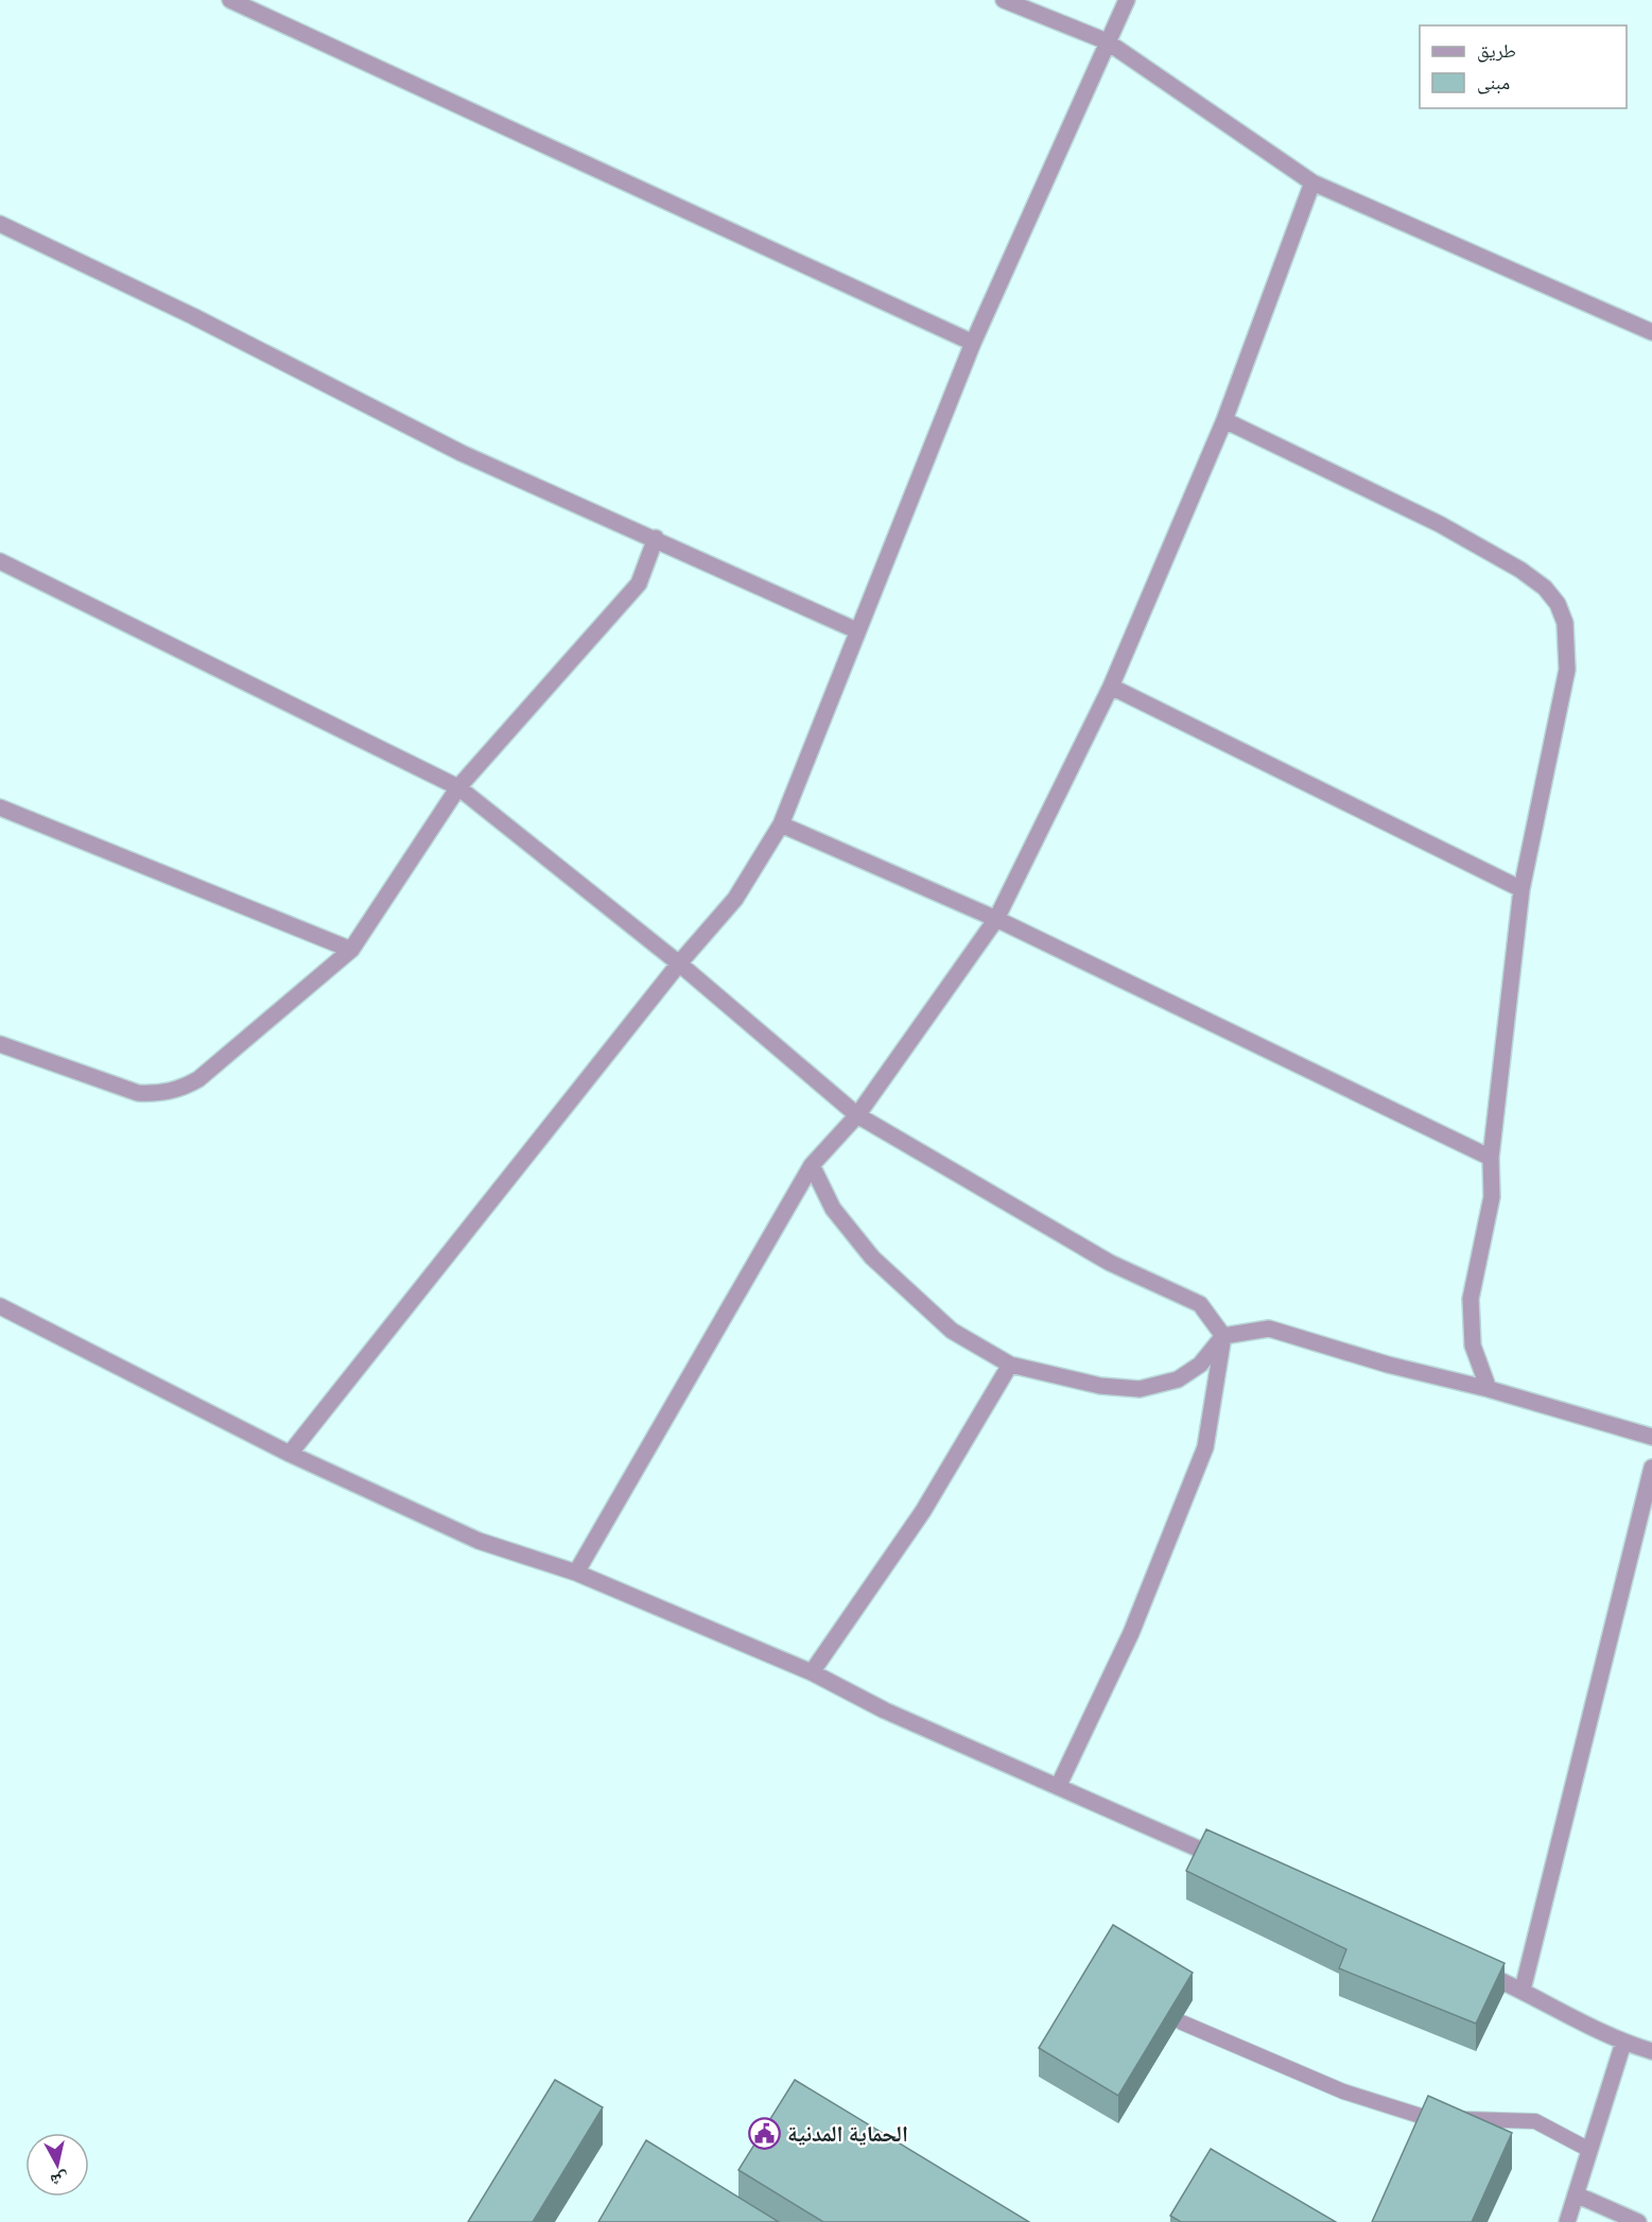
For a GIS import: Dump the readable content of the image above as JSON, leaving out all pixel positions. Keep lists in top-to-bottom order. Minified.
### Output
{"places":{"public building":["الحماية المدنية"]},"legend":["طريق","مبنى"],"north":"bottom"}
